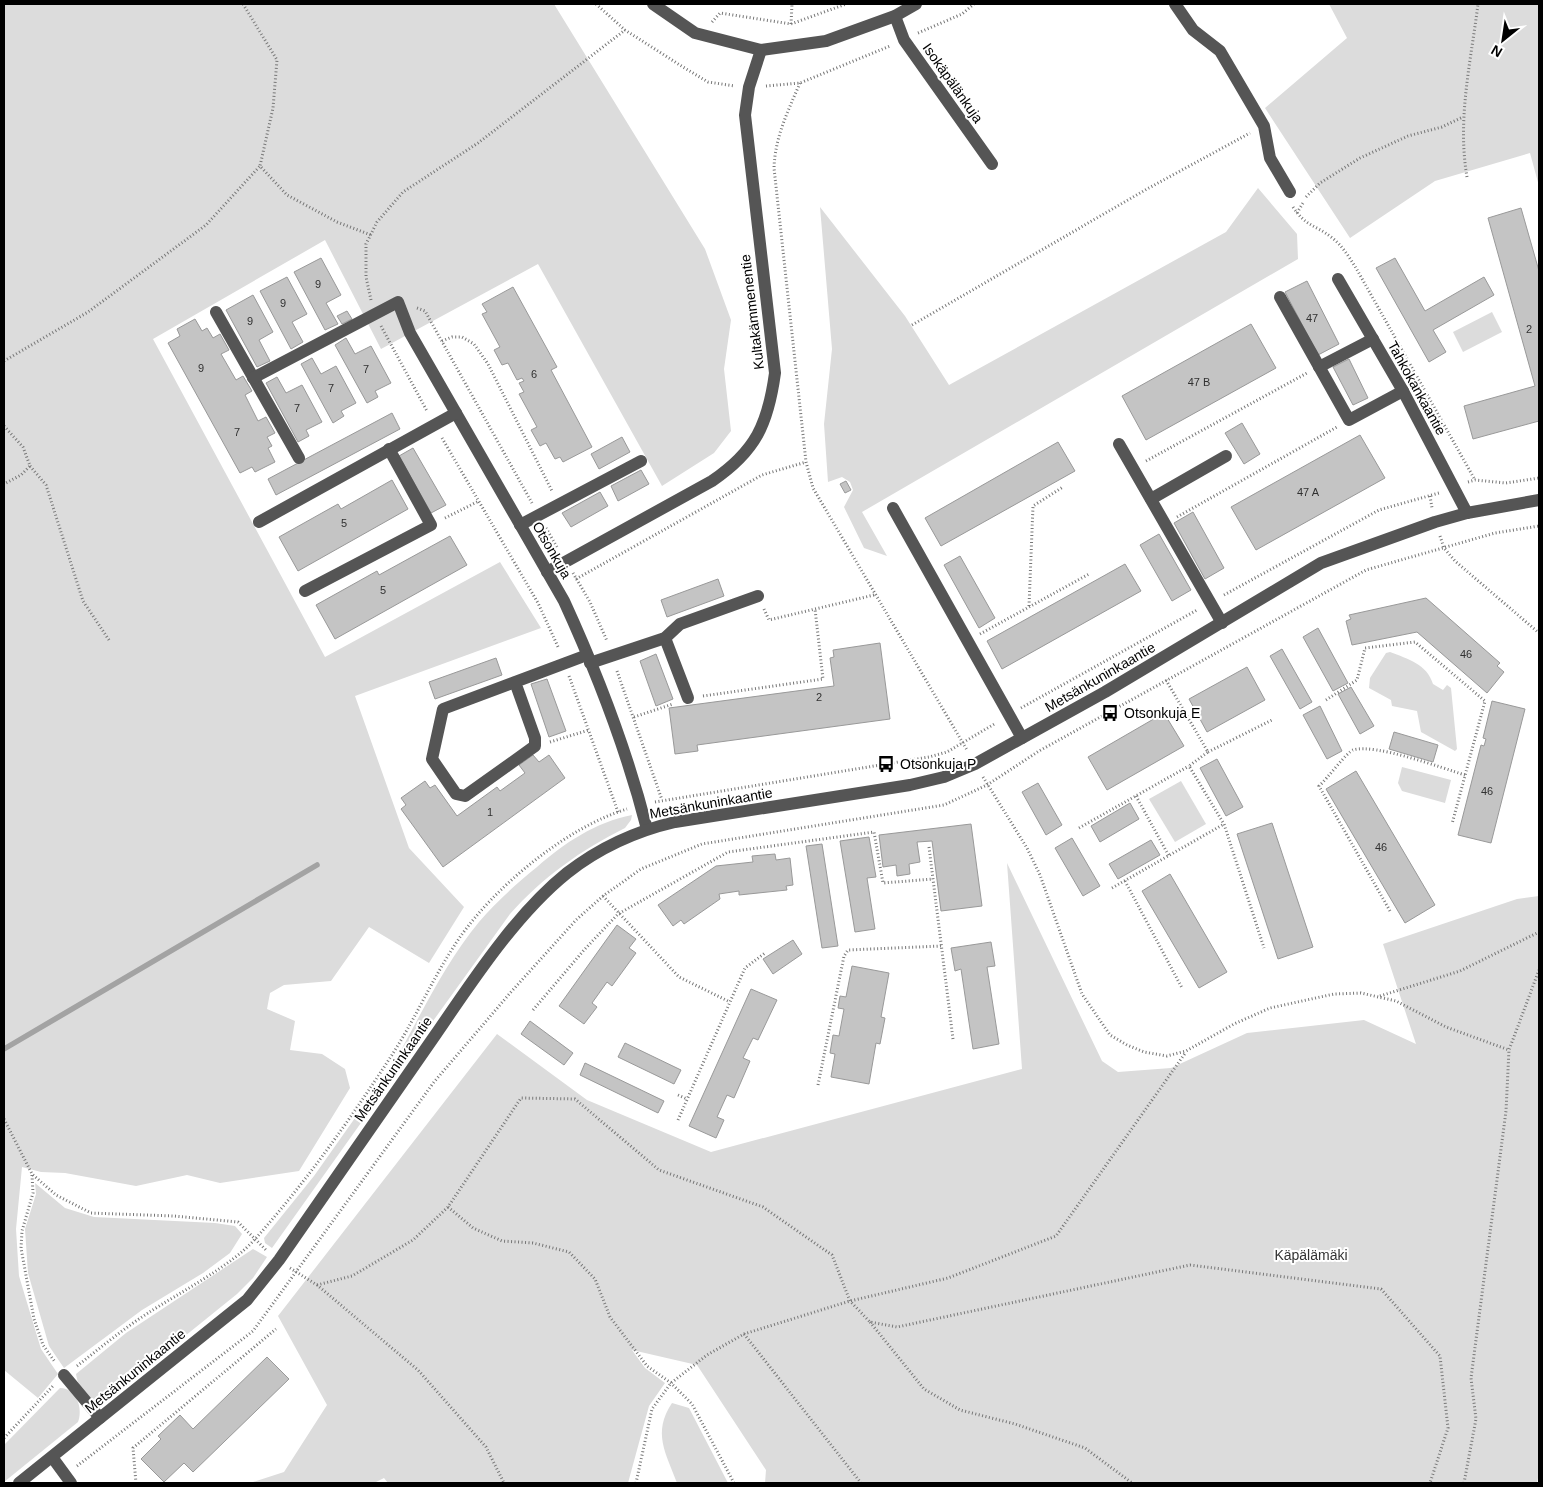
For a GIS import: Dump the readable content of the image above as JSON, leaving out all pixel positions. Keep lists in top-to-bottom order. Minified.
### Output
{"streets":{"street":["Isokäpälänkuja","Kultakämmenentie","Tahkokankaantie","Otsonkuja","Metsänkuninkaantie"]},"crossings":[["Kultakämmenentie","Otsonkuja"],["Tahkokankaantie","Metsänkuninkaantie"],["Otsonkuja","Metsänkuninkaantie"]],"parks":["Käpälämäki"],"places":{"bus stop":["Otsonkuja E","Otsonkuja P"]},"house_numbers":["9","9","47","9","2","9","7","6","47 B","7","7","7","47 A","5","5","46","2","46","1","46"],"north":"bottom left"}
